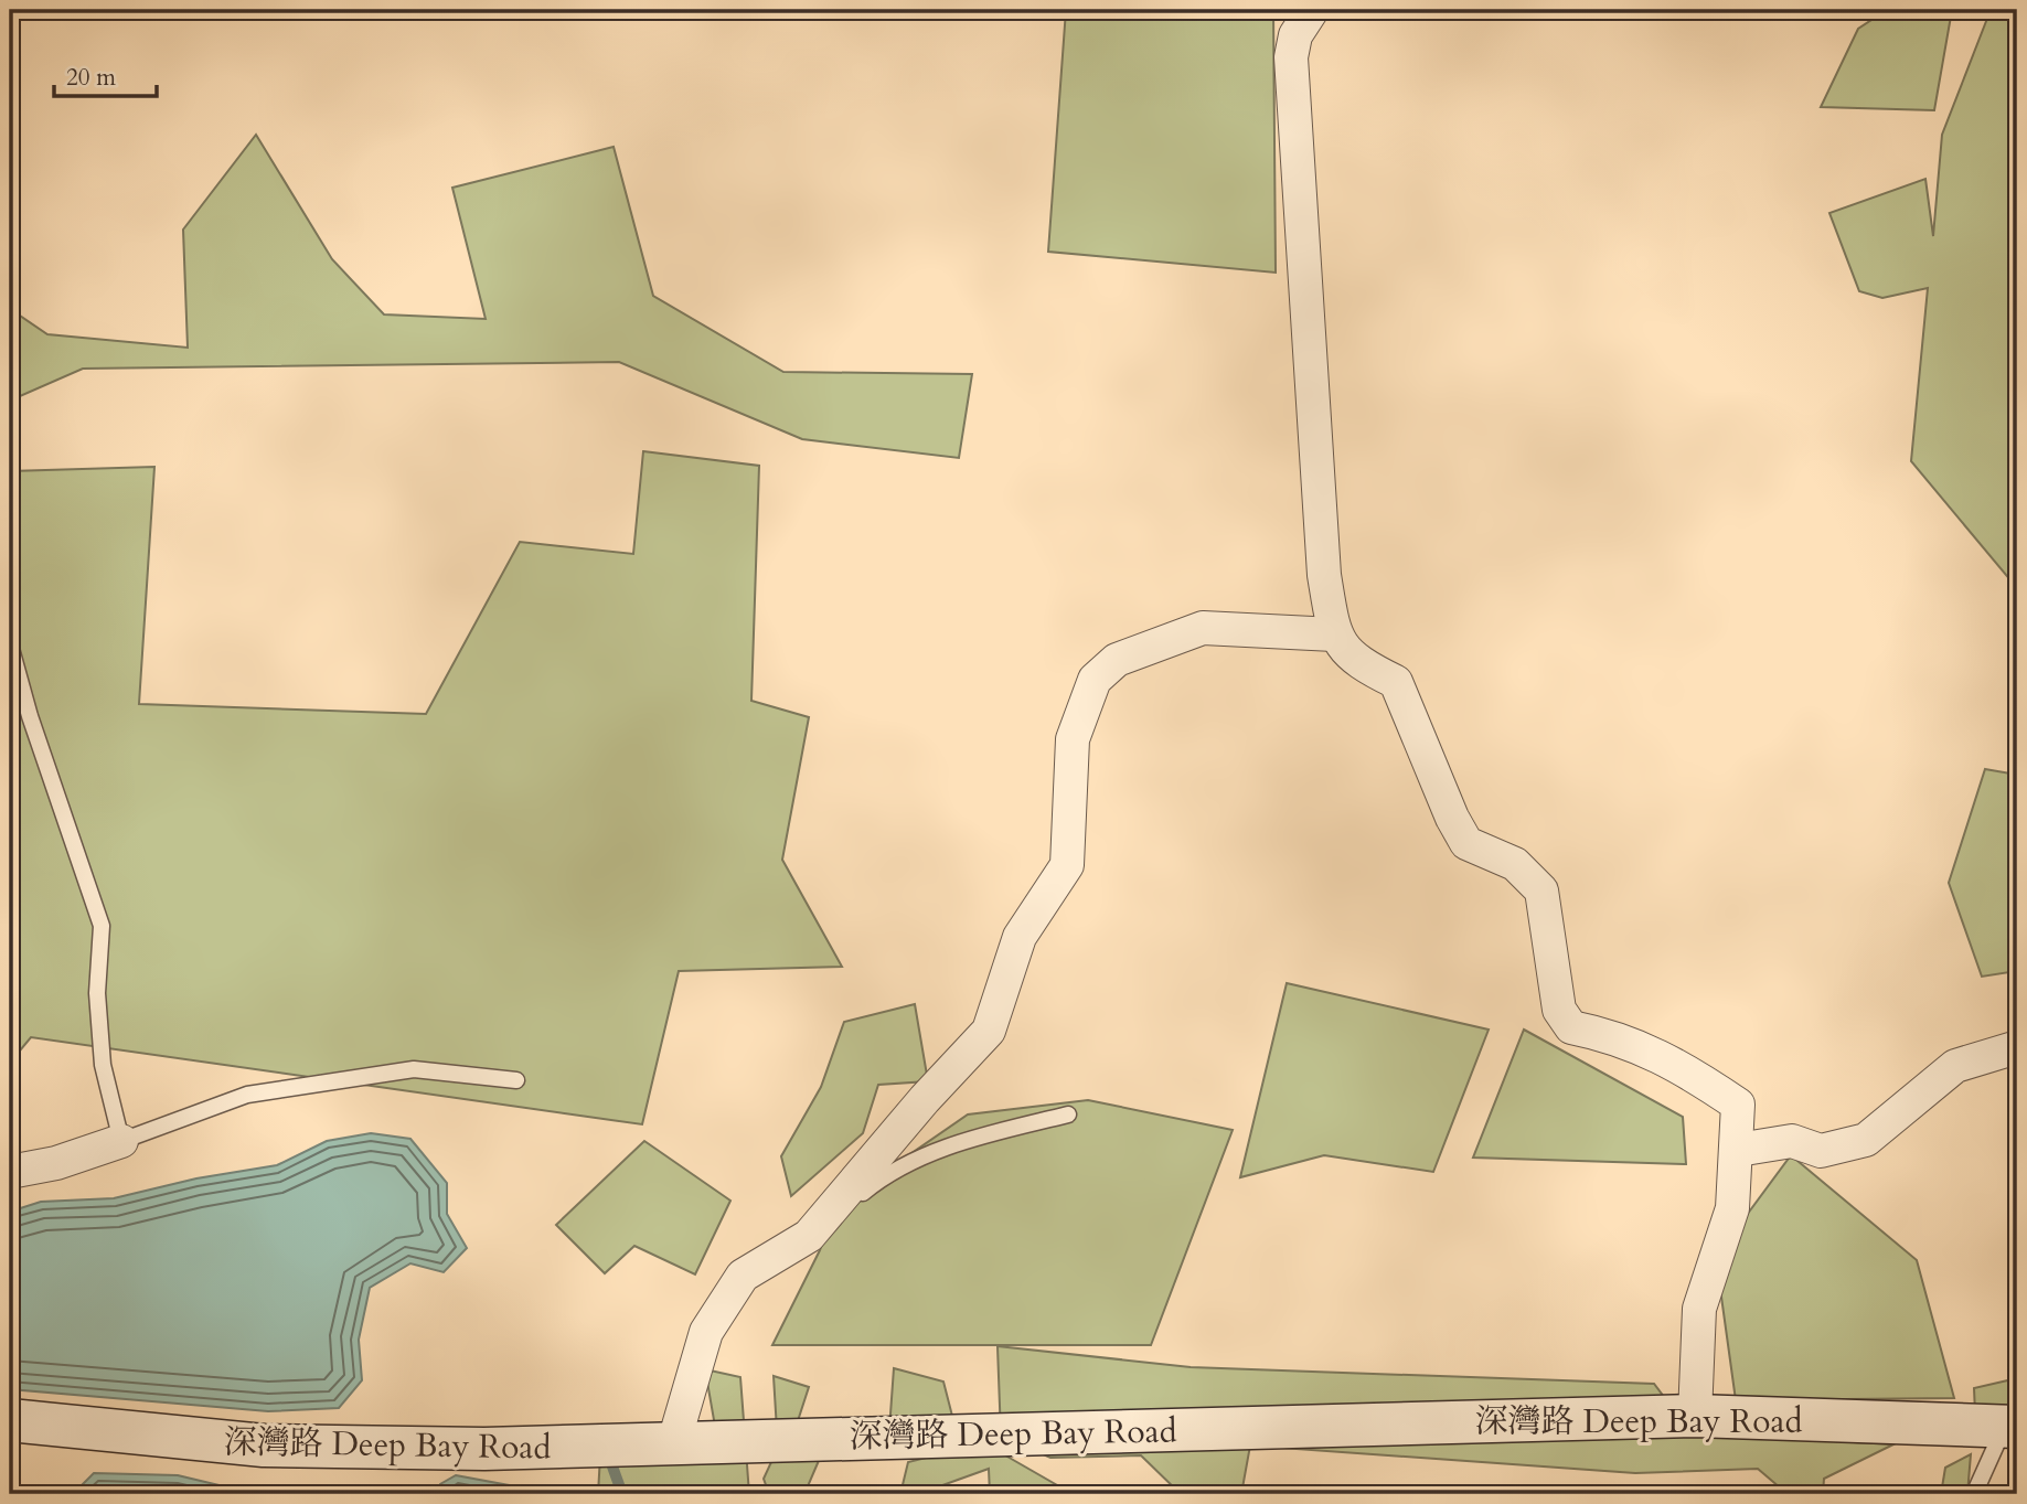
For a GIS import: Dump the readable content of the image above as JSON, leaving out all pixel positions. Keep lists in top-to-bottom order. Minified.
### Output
{"streets":{"street":["深灣路 Deep Bay Road"]},"scale_bar":"20 m"}
